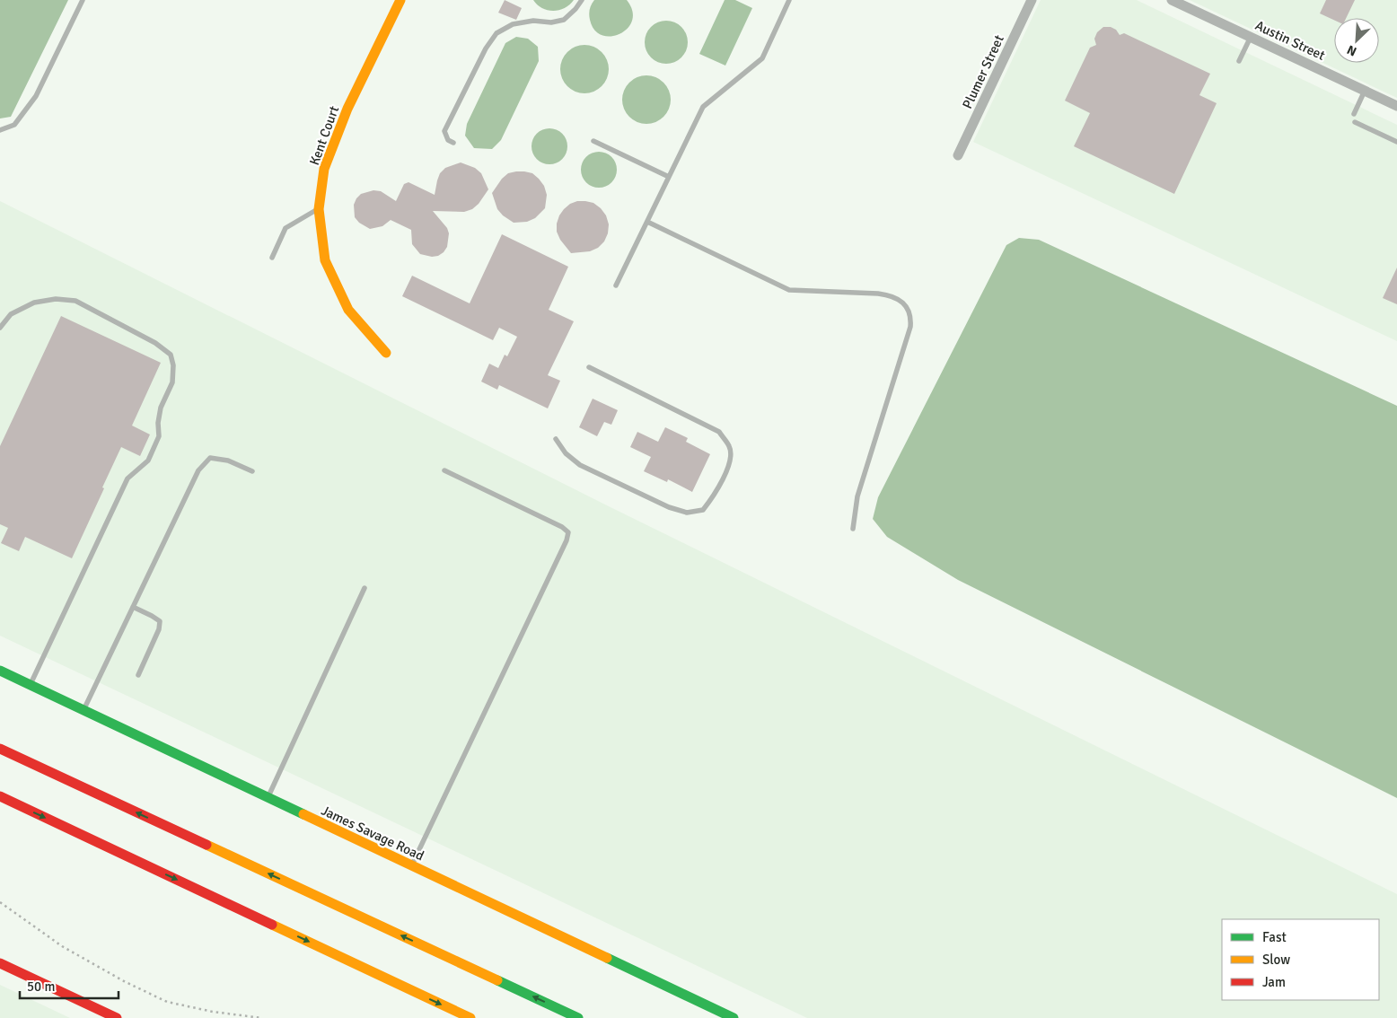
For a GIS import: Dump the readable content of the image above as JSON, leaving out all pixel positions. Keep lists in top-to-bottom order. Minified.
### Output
{"streets":{"main road":["Kent Court","James Savage Road"],"street":["Austin Street","Plumer Street"]},"legend":["Fast","Slow","Jam"],"scale_bar":"50 m","north":"bottom left"}
